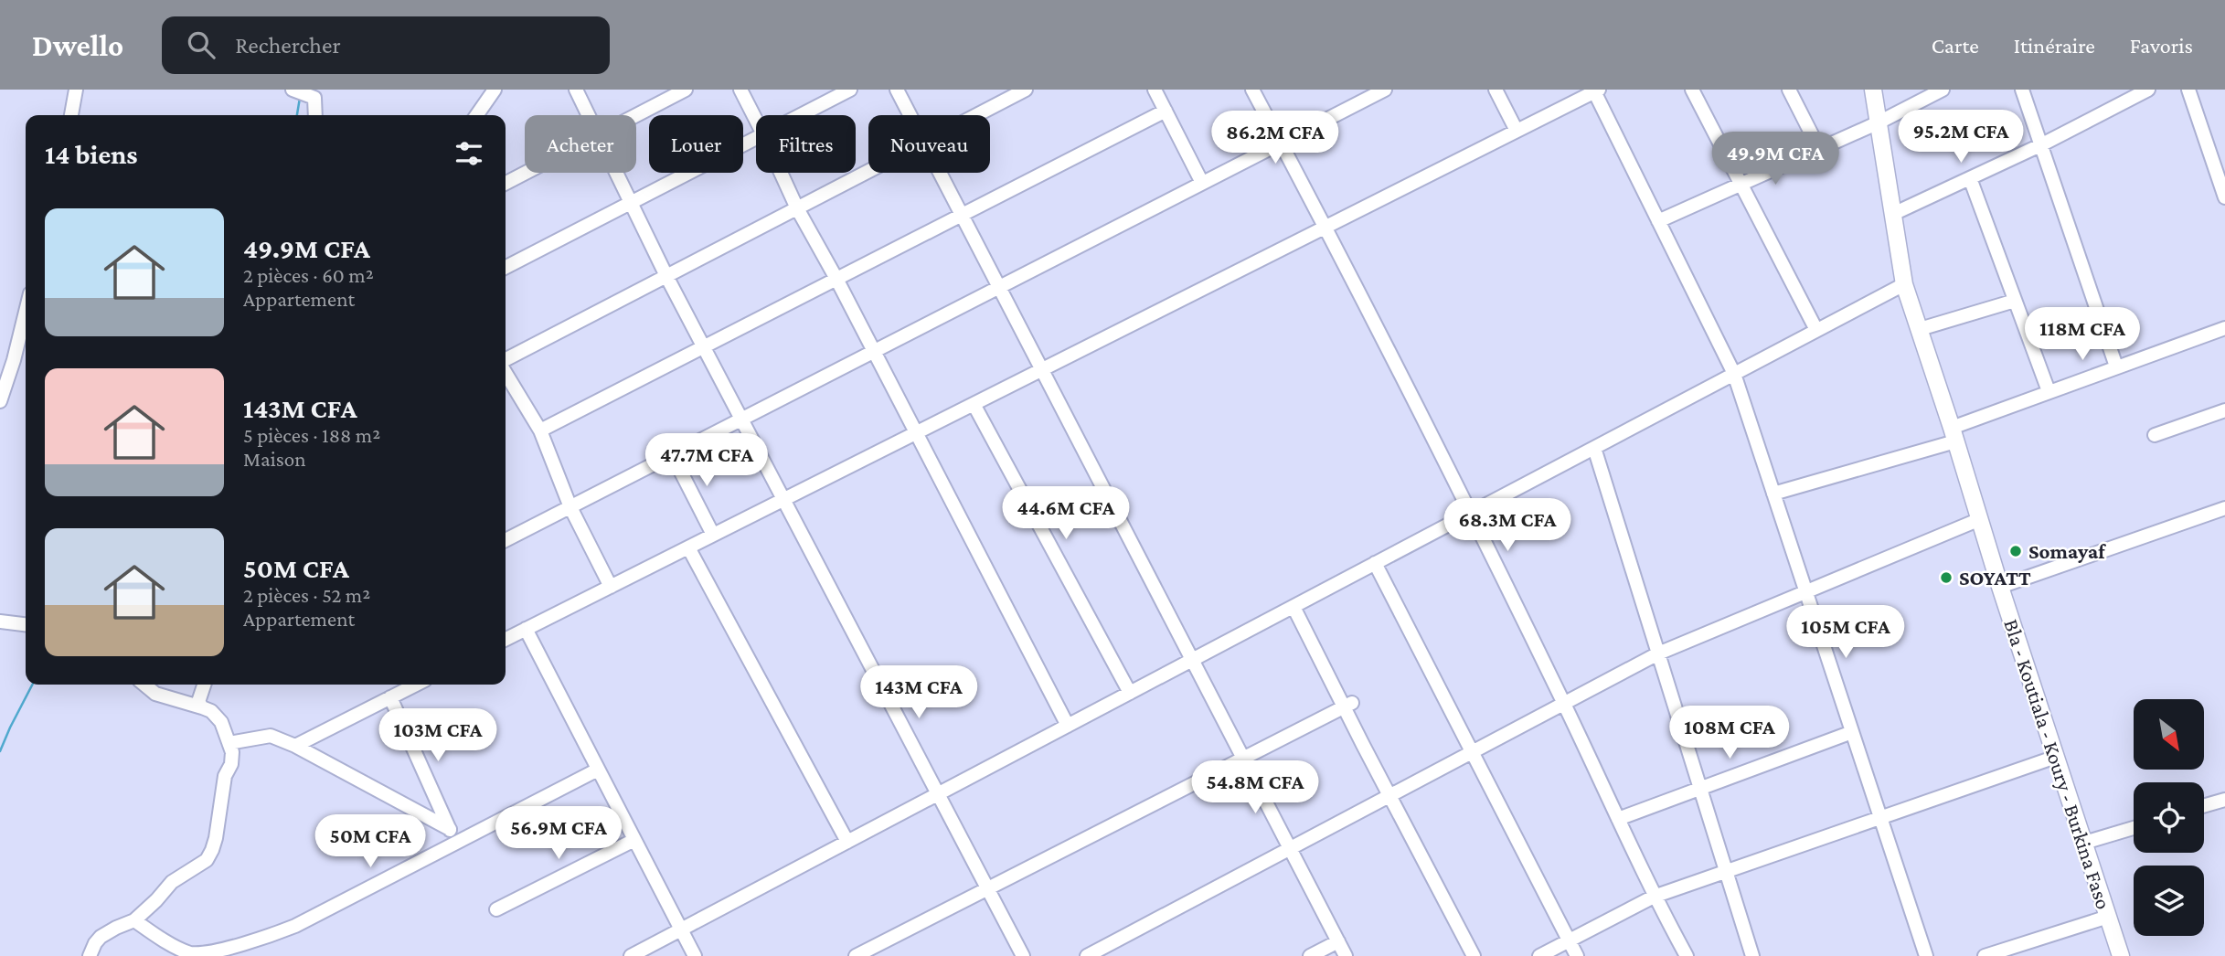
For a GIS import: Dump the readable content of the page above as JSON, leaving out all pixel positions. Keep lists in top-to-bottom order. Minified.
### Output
{"streets":{"main road":["Bla - Koutiala - Koury - Burkina Faso"]},"places":["Somayaf","SOYATT"],"north":"bottom right","page":{"header":"Dwello","search":"Rechercher","nav":["Carte","Itinéraire","Favoris"],"price":["95.2M CFA","86.2M CFA","49.9M CFA","118M CFA","47.7M CFA","44.6M CFA","68.3M CFA","105M CFA","143M CFA","108M CFA","103M CFA","54.8M CFA","56.9M CFA","50M CFA"],"chip":["Acheter","Louer","Filtres","Nouveau"],"heading":"14 biens","list":[{"name":"49.9M CFA","note":"2 pièces · 60 m² · Appartement"},{"name":"143M CFA","note":"5 pièces · 188 m² · Maison"},{"name":"50M CFA","note":"2 pièces · 52 m² · Appartement"}]}}
